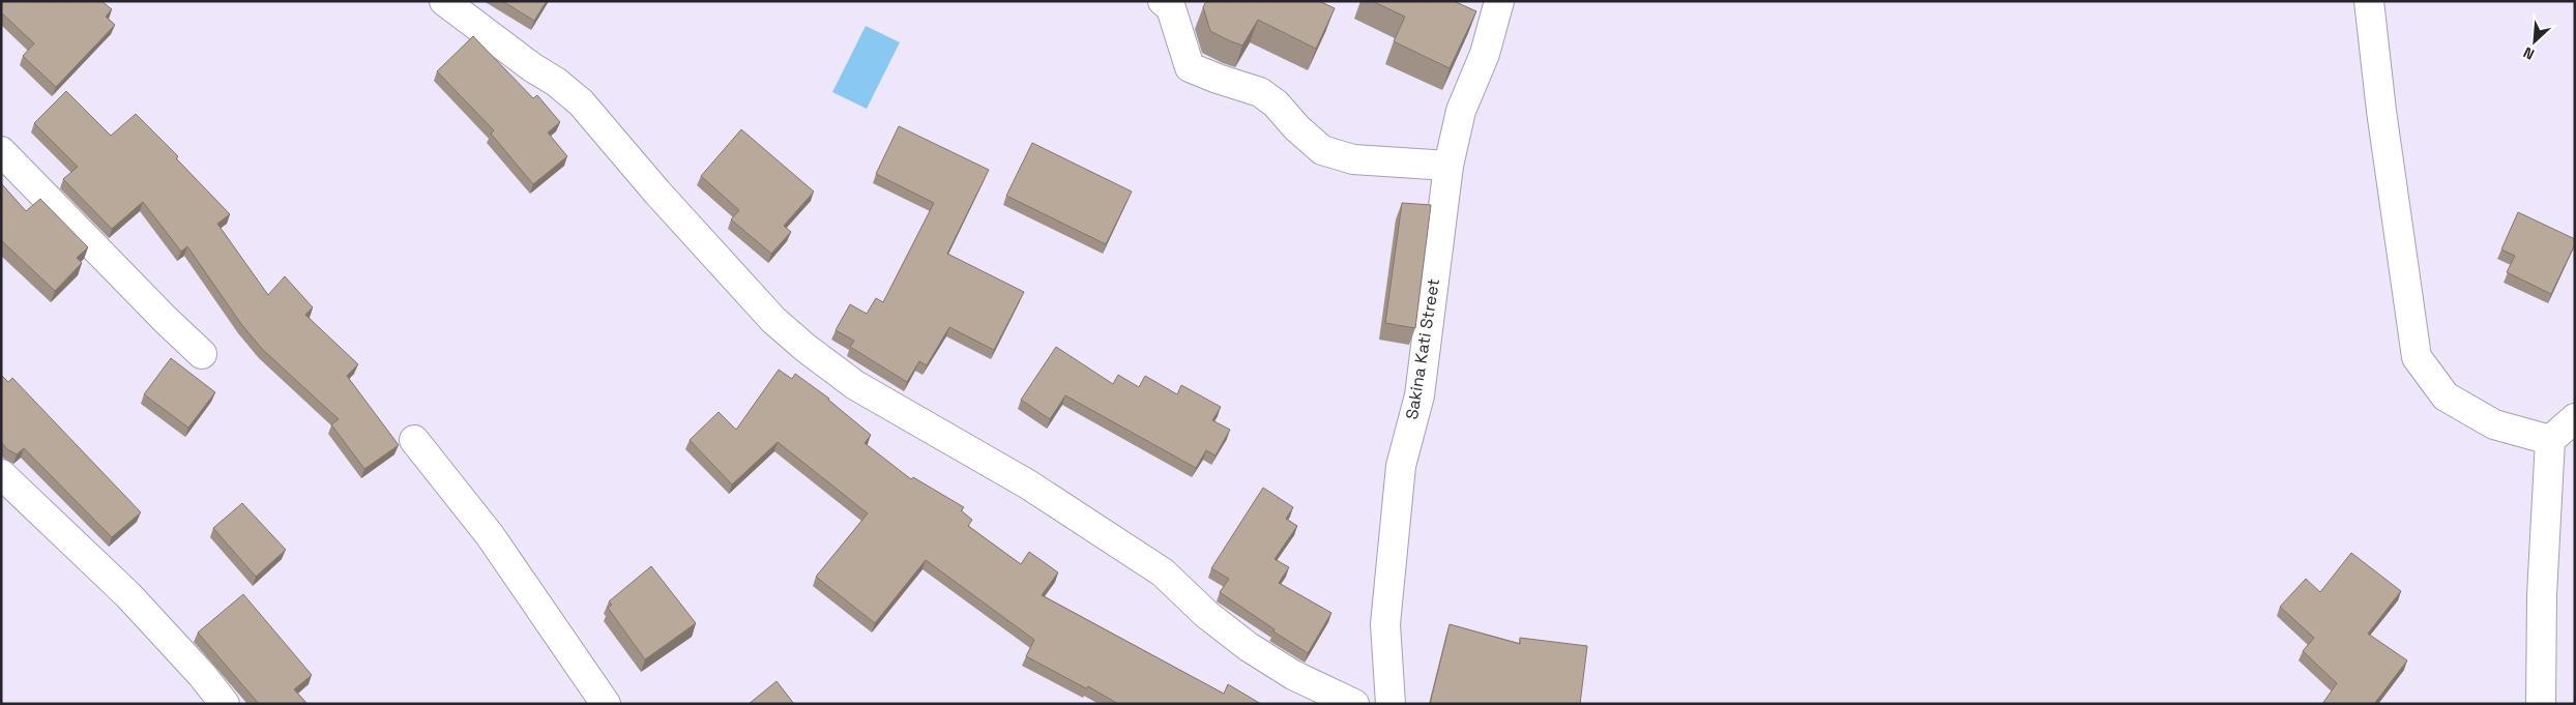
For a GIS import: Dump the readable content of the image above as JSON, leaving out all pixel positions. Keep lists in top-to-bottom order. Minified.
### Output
{"streets":{"street":["Sakina Kati Street"]},"north":"bottom left"}
